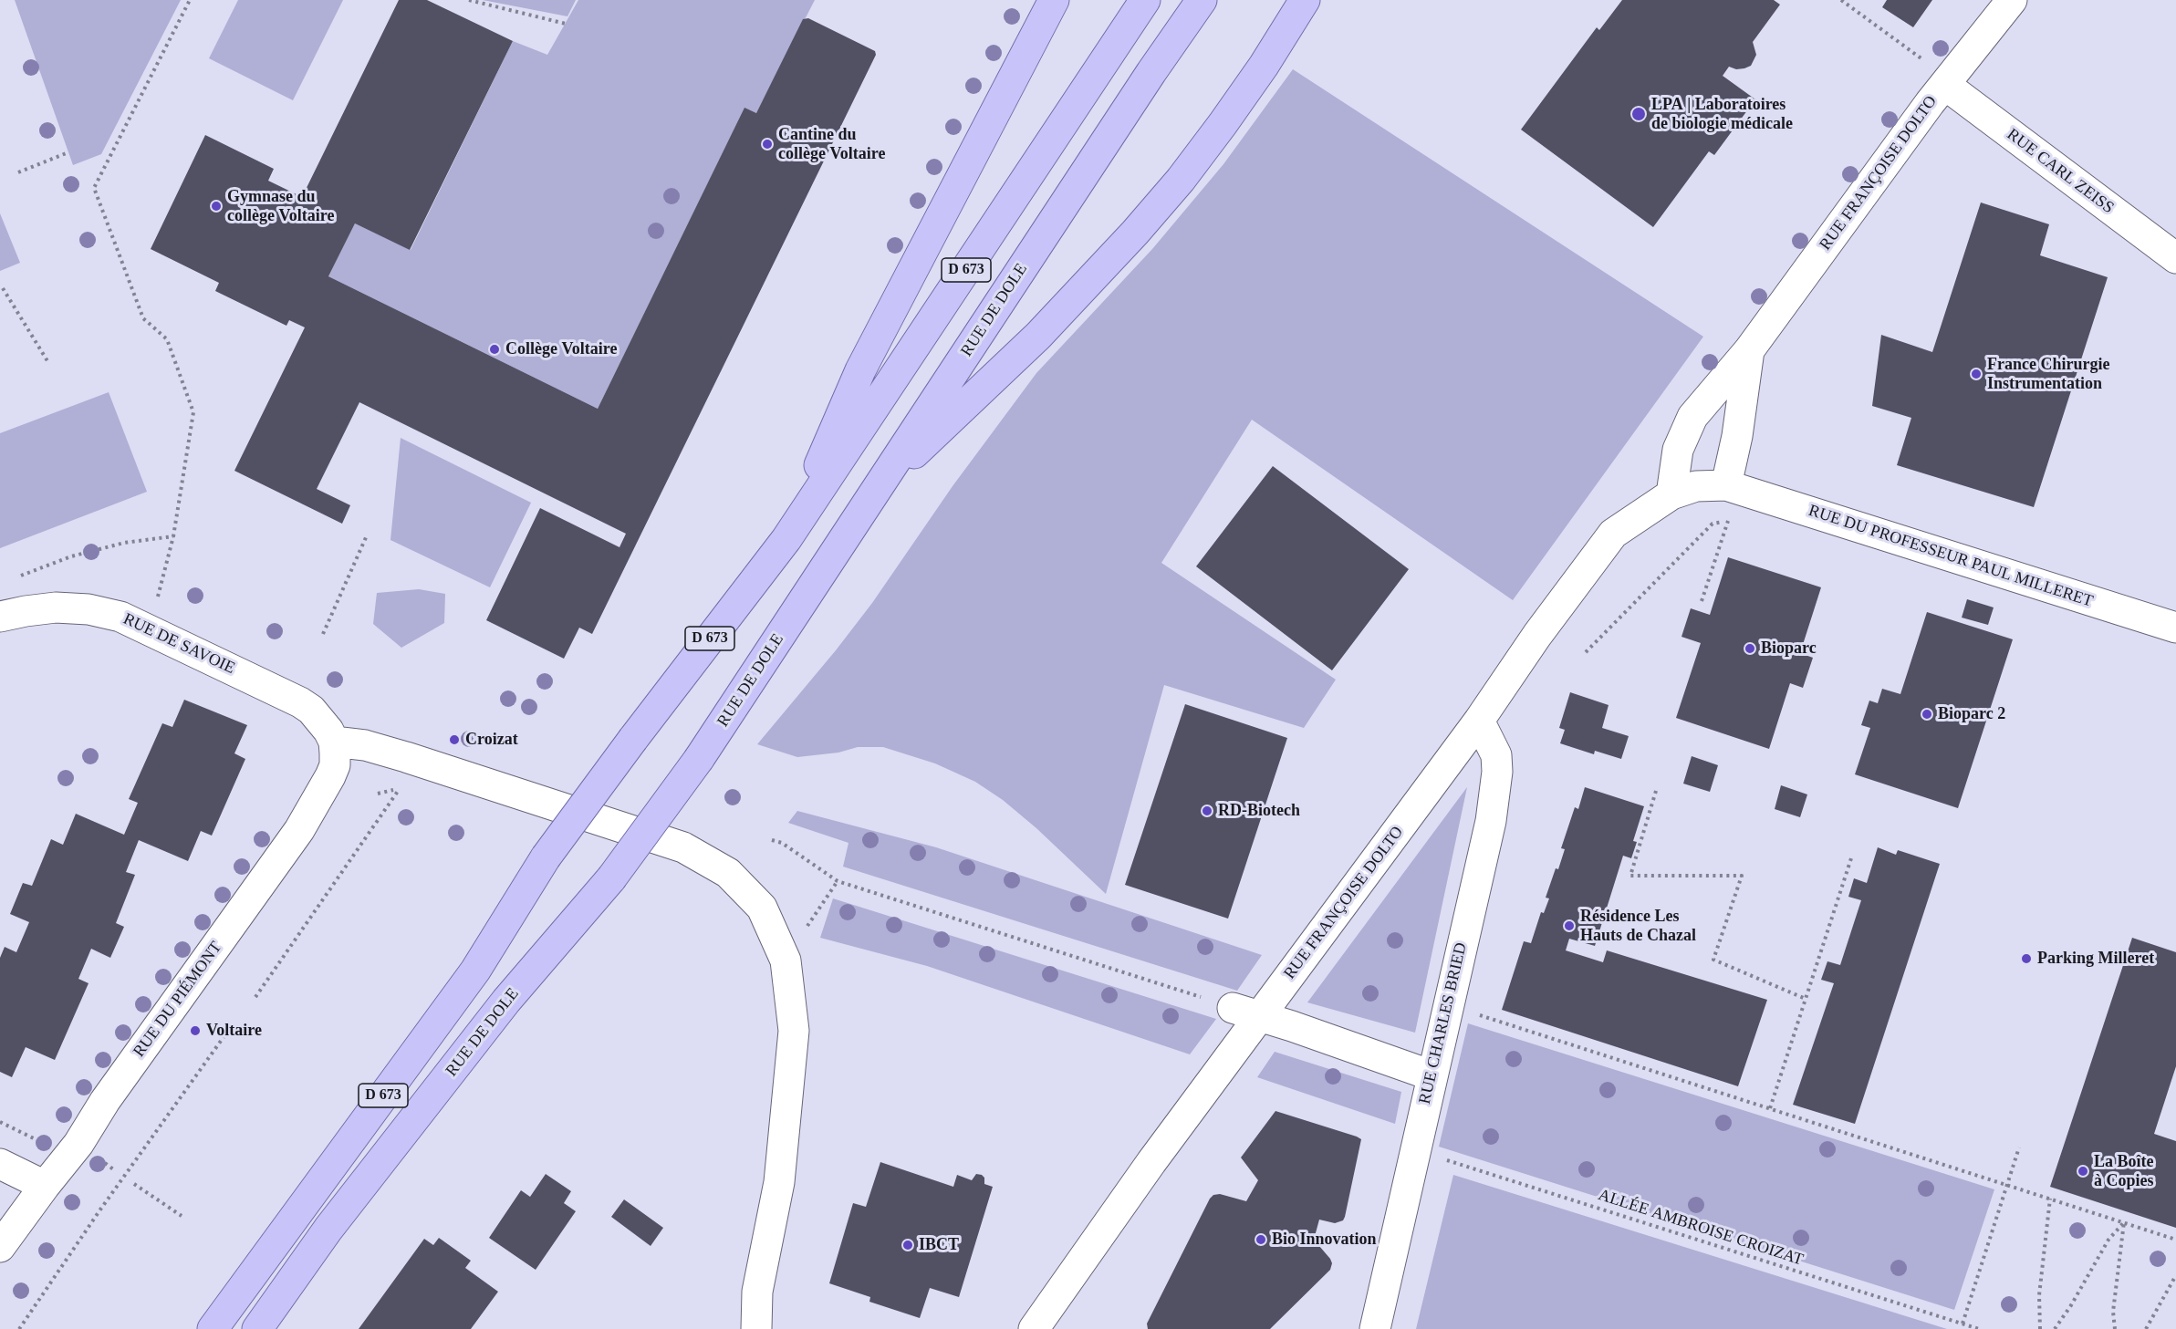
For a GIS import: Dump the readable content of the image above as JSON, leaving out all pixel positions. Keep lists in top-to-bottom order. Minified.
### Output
{"streets":{"main road":["D 673","RUE DE DOLE"],"street":["RUE CARL ZEISS","RUE FRANÇOISE DOLTO","RUE DU PROFESSEUR PAUL MILLERET","RUE DE SAVOIE","RUE DU PIÉMONT","RUE CHARLES BRIED"],"path":["ALLÉE AMBROISE CROIZAT"]},"crossings":[["RUE CARL ZEISS","RUE FRANÇOISE DOLTO"],["RUE FRANÇOISE DOLTO","RUE DU PROFESSEUR PAUL MILLERET"],["RUE FRANÇOISE DOLTO","RUE CHARLES BRIED"],["RUE DE SAVOIE","RUE DU PIÉMONT"],["RUE CHARLES BRIED","ALLÉE AMBROISE CROIZAT"]],"places":["LPA | Laboratoires de biologie médicale","Cantine du collège Voltaire","Gymnase du collège Voltaire","Collège Voltaire","France Chirurgie Instrumentation","Bioparc","Bioparc 2","Croizat","RD-Biotech","Résidence Les Hauts de Chazal","Parking Milleret","Voltaire","La Boîte à Copies","Bio Innovation","IBCT"]}
